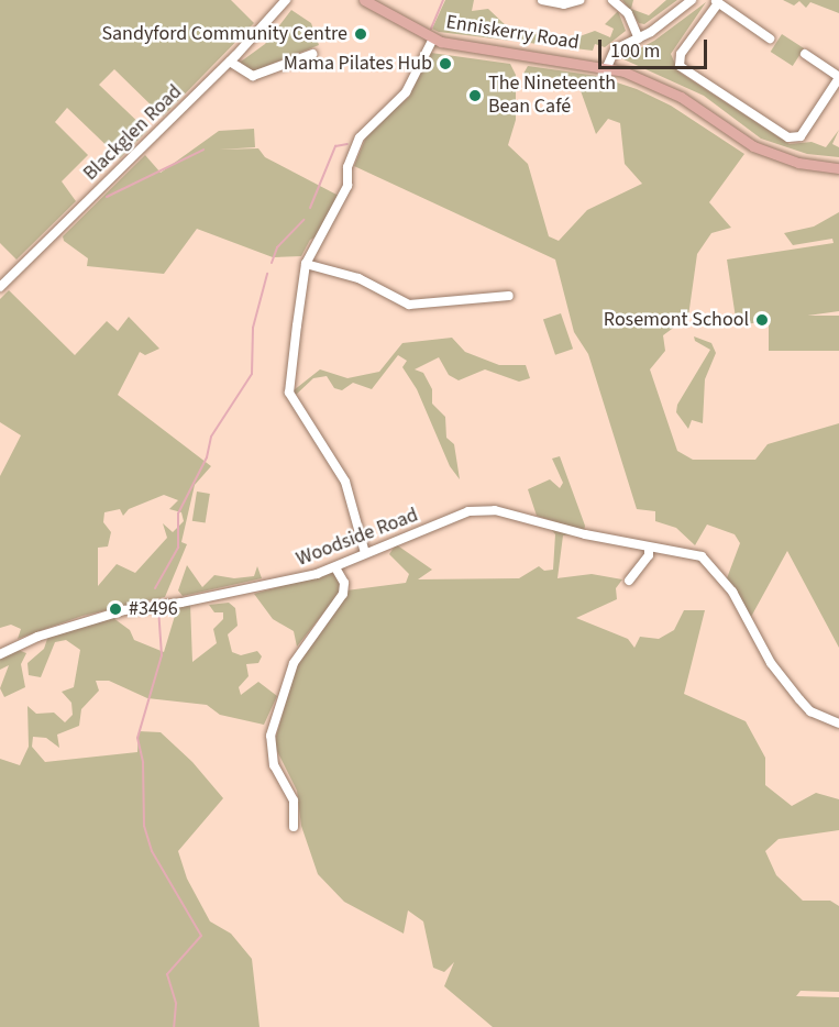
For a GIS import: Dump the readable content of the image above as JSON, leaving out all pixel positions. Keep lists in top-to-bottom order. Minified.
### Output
{"streets":{"main road":["Enniskerry Road"],"street":["Blackglen Road","Woodside Road"]},"places":["Sandyford Community Centre","Mama Pilates Hub","The Nineteenth Bean Café","Rosemont School","#3496"],"scale_bar":"100 m"}
